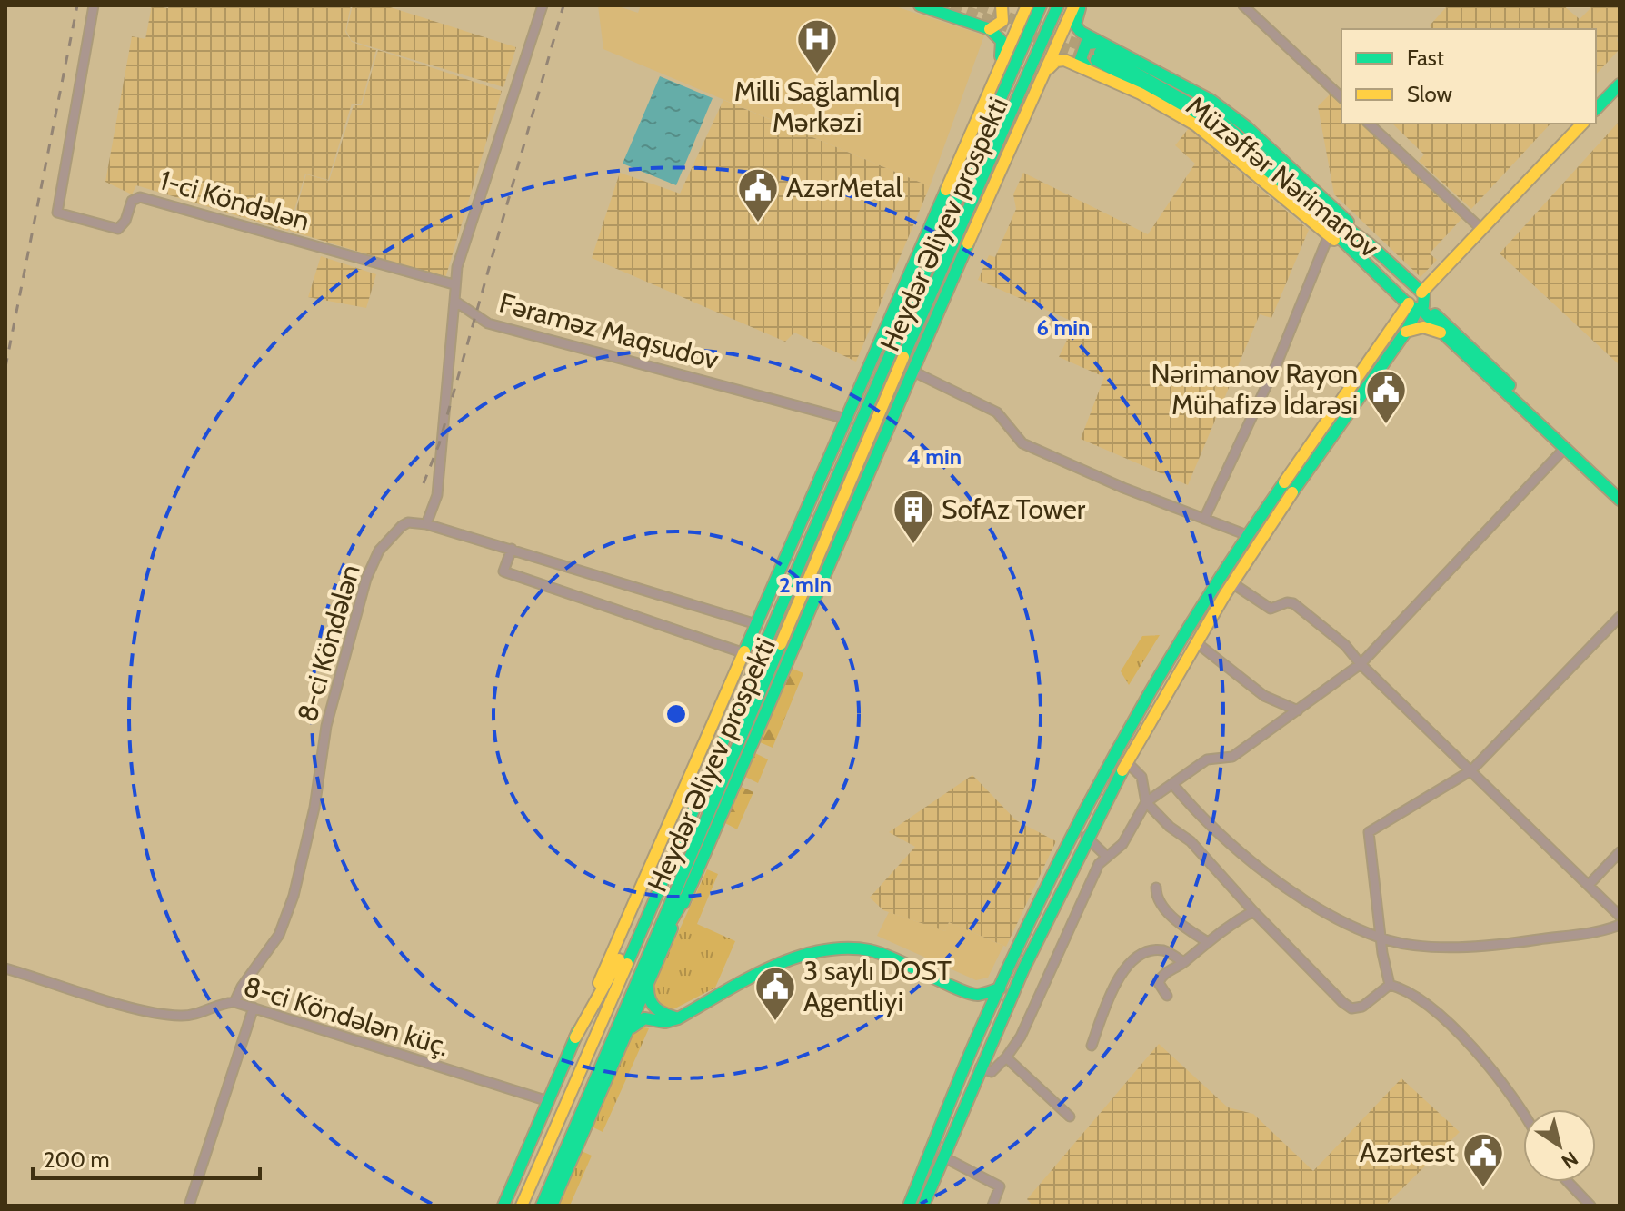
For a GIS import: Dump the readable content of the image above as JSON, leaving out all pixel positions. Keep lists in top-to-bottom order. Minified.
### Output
{"streets":{"main road":["Müzəffər Nərimanov","Heydər Əliyev prospekti"],"street":["1-ci Köndələn","Fəraməz Maqsudov","8-ci Köndələn","8-ci Köndələn küç."]},"crossings":[["8-ci Köndələn","8-ci Köndələn küç."]],"places":{"hospital":["Milli Sağlamlıq Mərkəzi"],"public building":["AzərMetal","Nərimanov Rayon Mühafizə İdarəsi","3 saylı DOST Agentliyi","Azərtest"],"building":["SofAz Tower"]},"legend":["Fast","Slow"],"scale_bar":"200 m","north":"bottom right","rings":["6 min","4 min","2 min"]}
